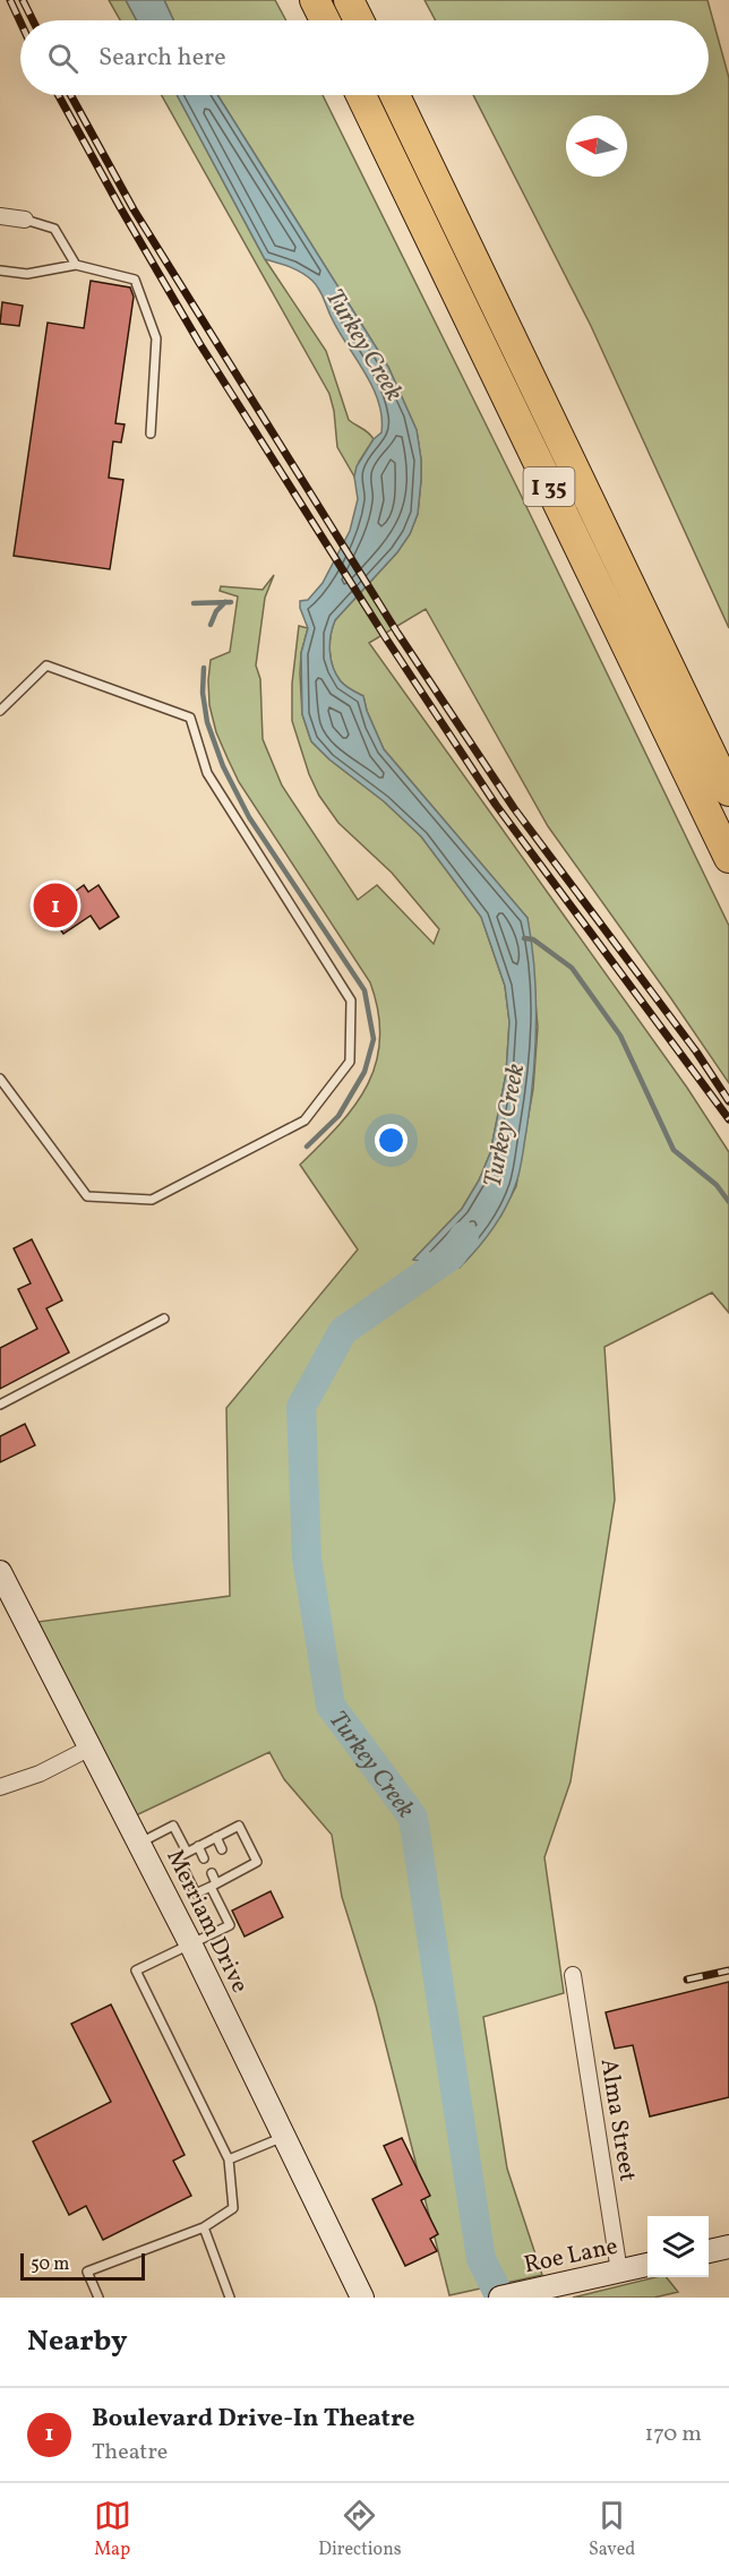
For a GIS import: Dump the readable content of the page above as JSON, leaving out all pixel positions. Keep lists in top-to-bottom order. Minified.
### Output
{"streets":{"highway":["I 35"],"main road":["Merriam Drive","Roe Lane"],"street":["Alma Street"]},"crossings":[["Alma Street","Roe Lane"]],"water":["Turkey Creek"],"scale_bar":"50 m","north":"left","page":{"search":"Search here","pins":"1","scale":"50 m","heading":"Nearby","list":[{"mark":"1","name":"Boulevard Drive-In Theatre","note":"Theatre","value":"170 m"}],"nav":["Map","Directions","Saved"]}}
